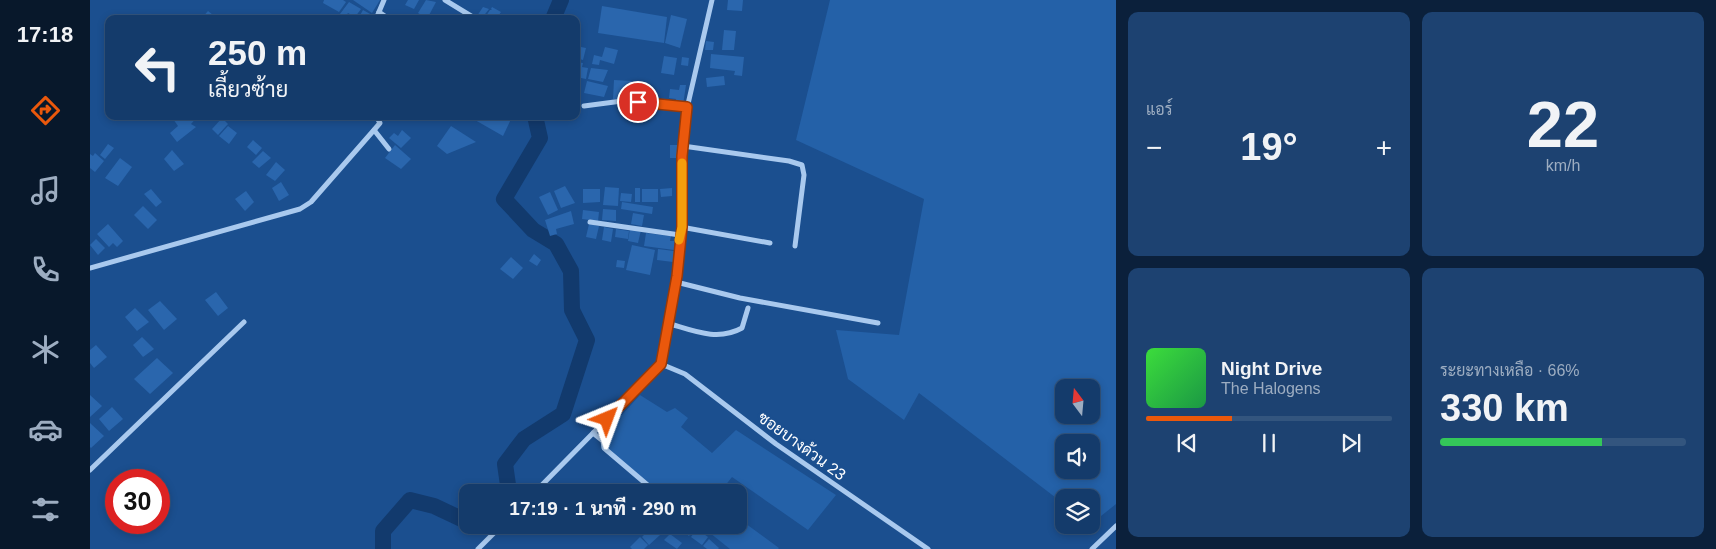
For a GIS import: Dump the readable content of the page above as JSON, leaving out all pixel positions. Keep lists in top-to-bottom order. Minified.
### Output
{"streets":{"street":["ซอยบางด้วน 23"]},"north":"top","page":{"tabs":"17:18","tile":["แอร์",["22","km/h"],["ระยะทางเหลือ · 66%","330 km"]],"turn":["250 m","เลี้ยวซ้าย"],"heat":["−","19°","+"],"song":["Night Drive","The Halogens"],"limit":"30","trip":"17:19 · 1 นาที · 290 m"}}
